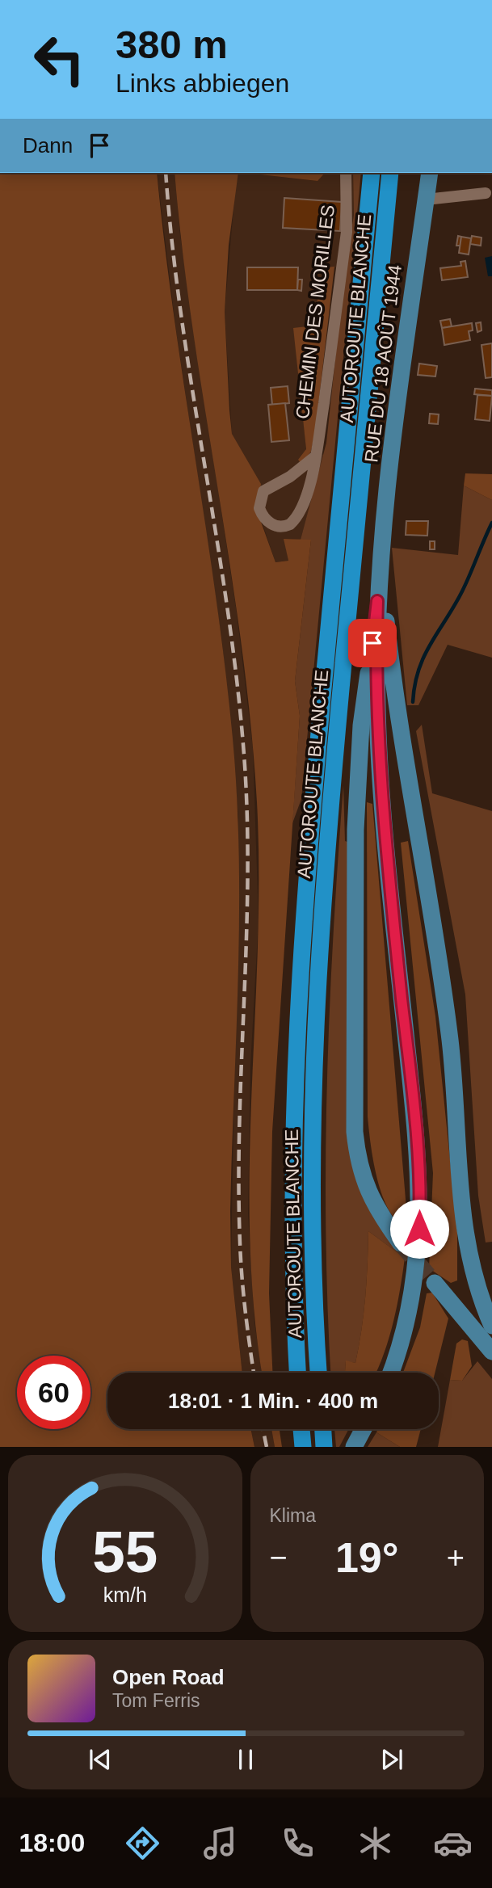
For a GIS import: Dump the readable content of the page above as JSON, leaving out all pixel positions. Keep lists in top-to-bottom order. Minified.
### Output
{"streets":{"highway":["AUTOROUTE BLANCHE"],"main road":["RUE DU 18 AOÛT 1944"],"street":["CHEMIN DES MORILLES"]},"page":{"turn":["380 m","Links abbiegen"],"then":"Dann","limit":"60","trip":"18:01 · 1 Min. · 400 m","tile":"Klima","heat":["−","19°","+"],"song":["Open Road","Tom Ferris"],"tabs":"18:00","gauge":["55","km/h"]}}
